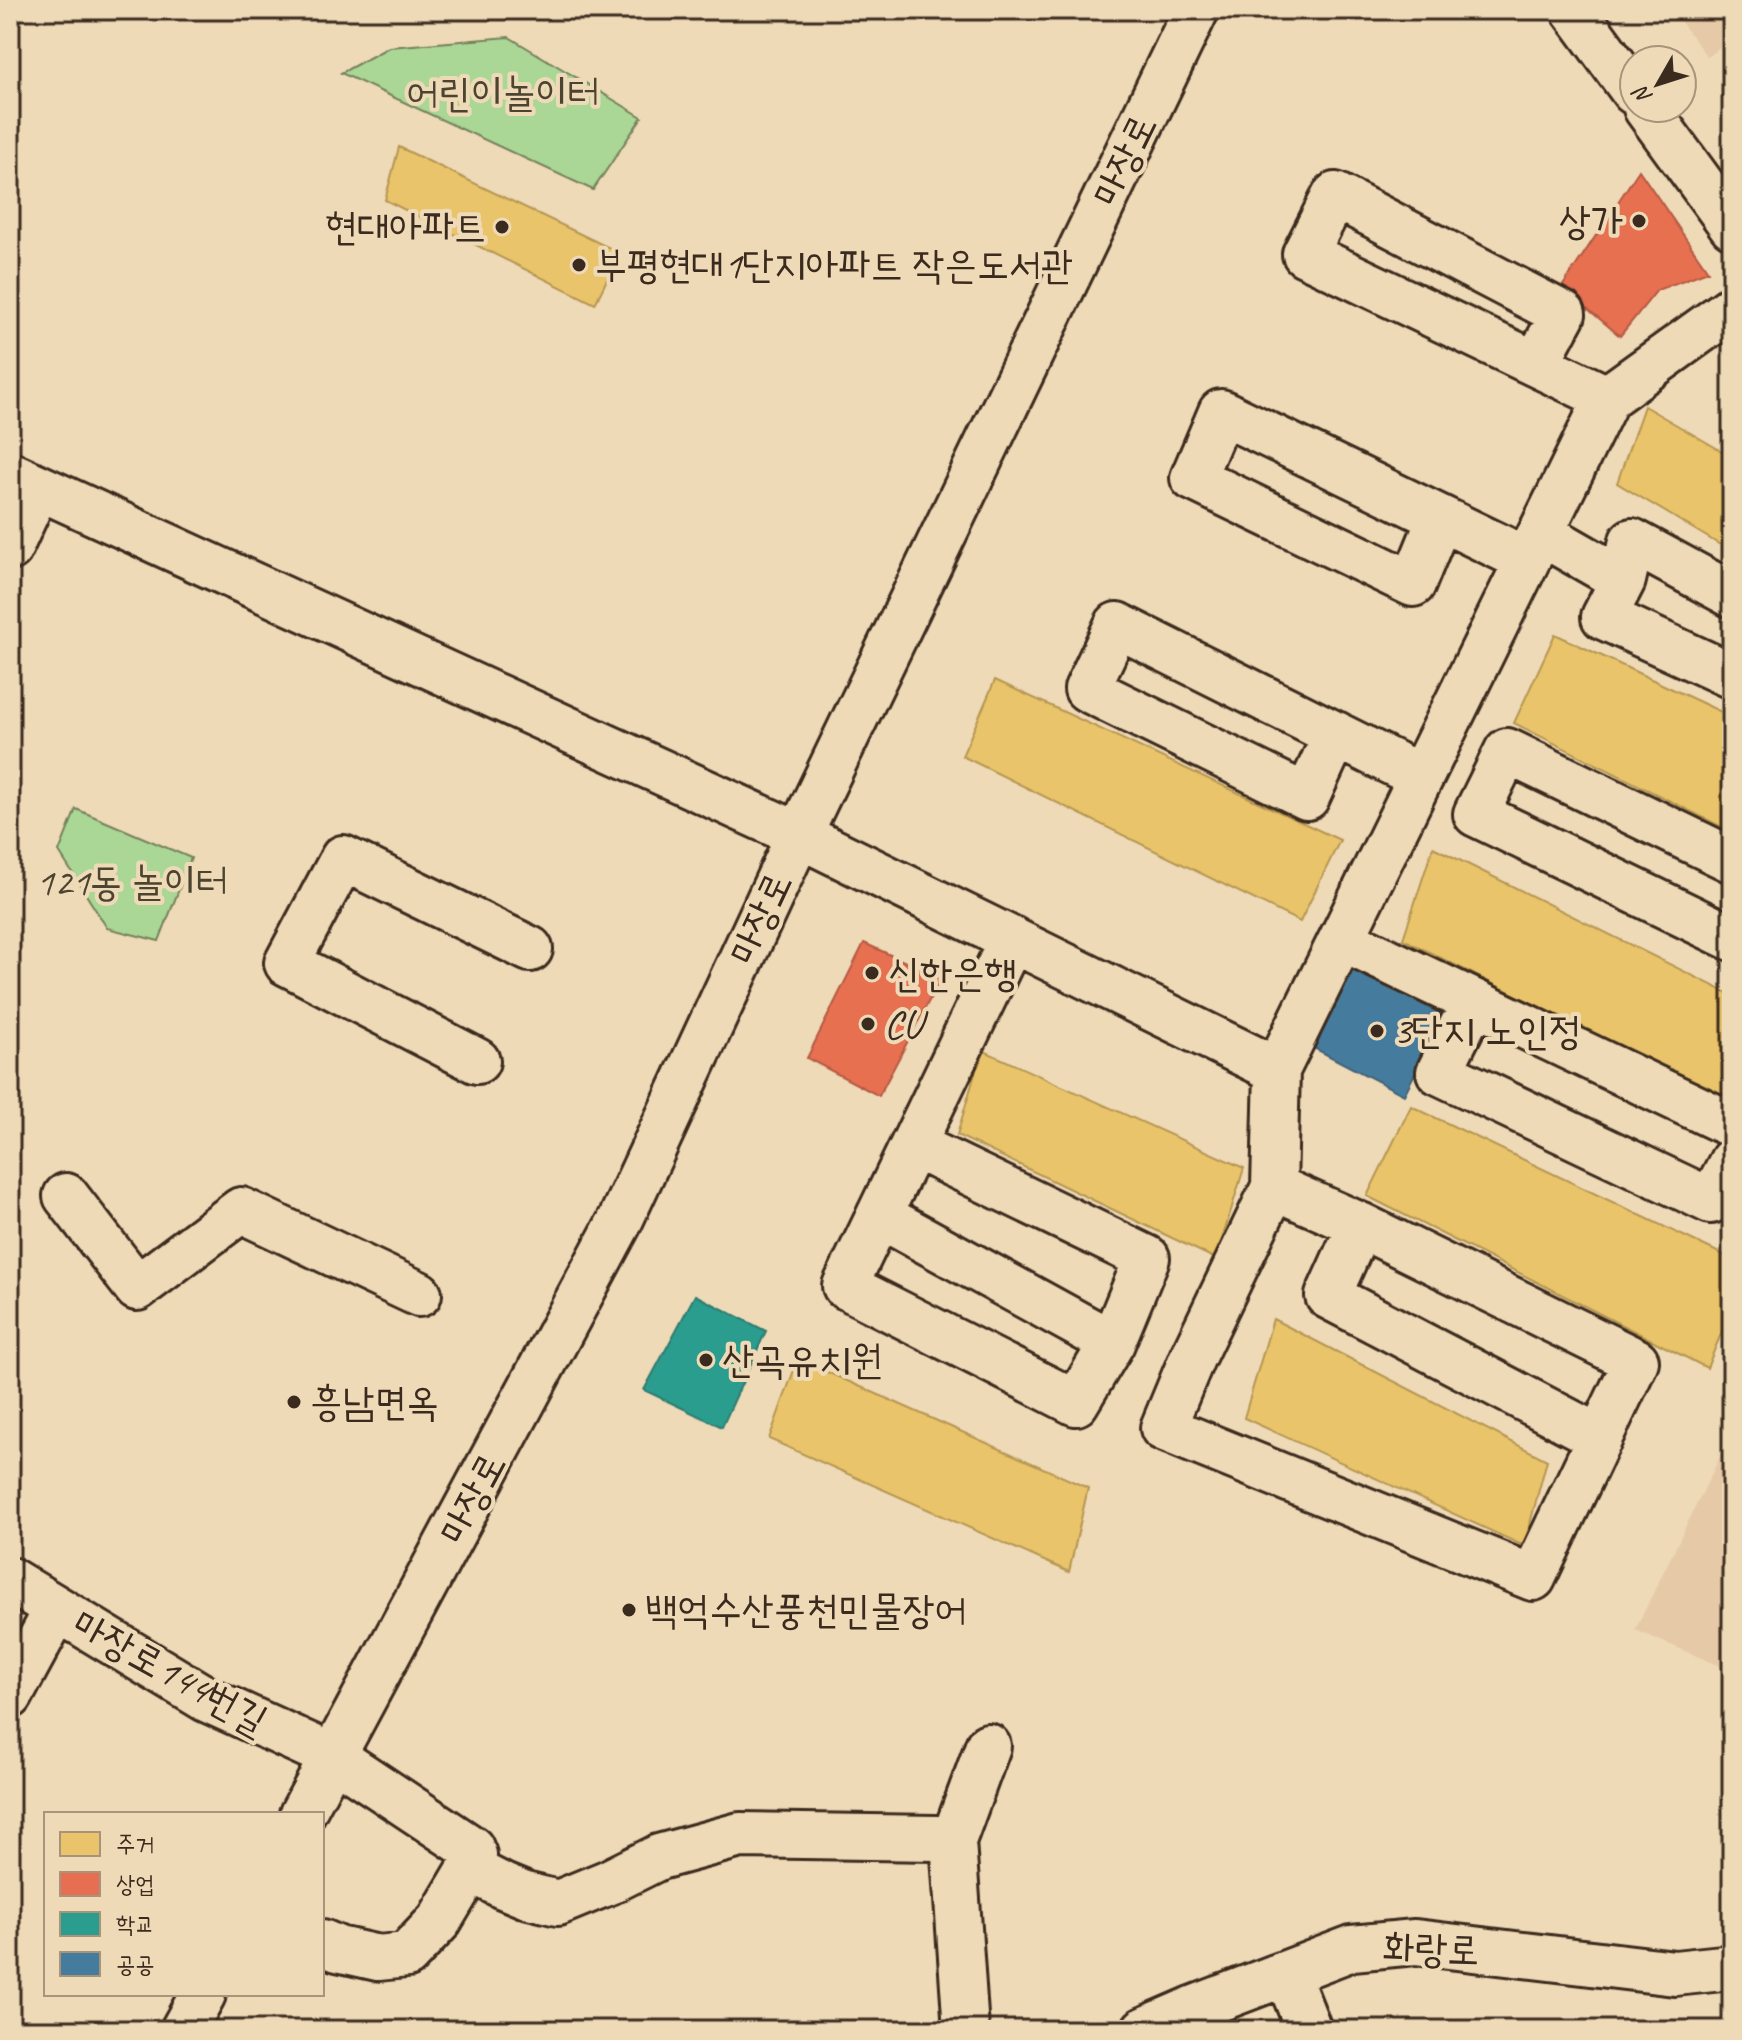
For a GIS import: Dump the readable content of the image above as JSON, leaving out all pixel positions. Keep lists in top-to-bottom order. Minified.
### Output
{"streets":{"main road":["마장로","마장로144번길","화랑로"]},"crossings":[["마장로","마장로144번길"]],"parks":["어린이놀이터","121동 놀이터"],"places":["상가","현대아파트","부평현대1단지아파트 작은도서관","신한은행","CU","3단지 노인정","산곡유치원","흥남면옥","백억수산풍천민물장어"],"legend":["주거","상업","학교","공공"],"north":"bottom left"}
